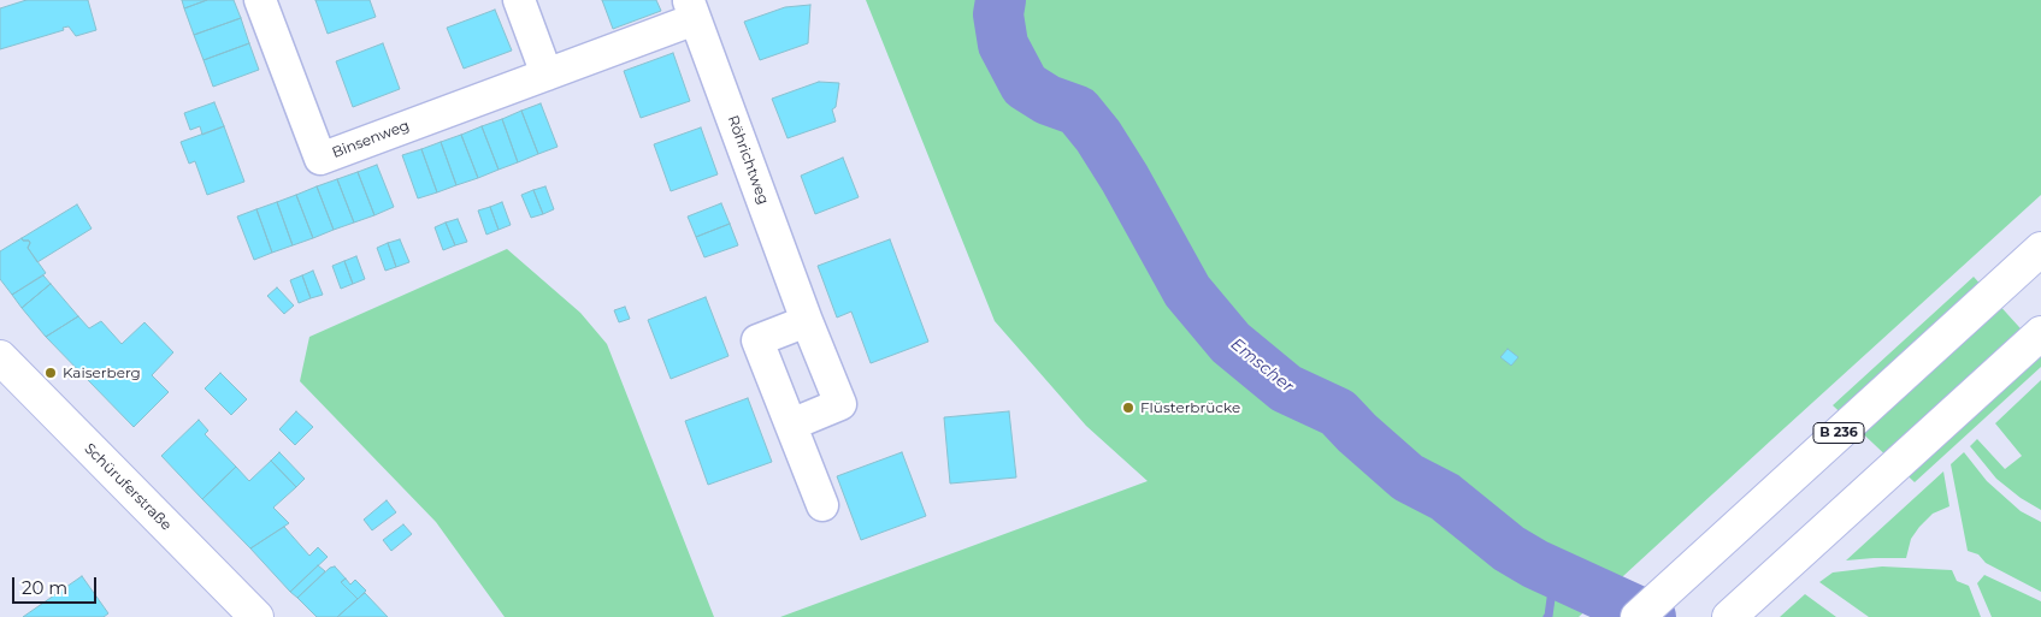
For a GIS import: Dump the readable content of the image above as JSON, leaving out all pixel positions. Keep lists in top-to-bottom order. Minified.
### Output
{"streets":{"main road":["B 236","Schüruferstraße"],"street":["Binsenweg","Röhrichtweg"]},"crossings":[["Binsenweg","Röhrichtweg"]],"water":["Emscher"],"places":["Kaiserberg","Flüsterbrücke"],"scale_bar":"20 m"}
